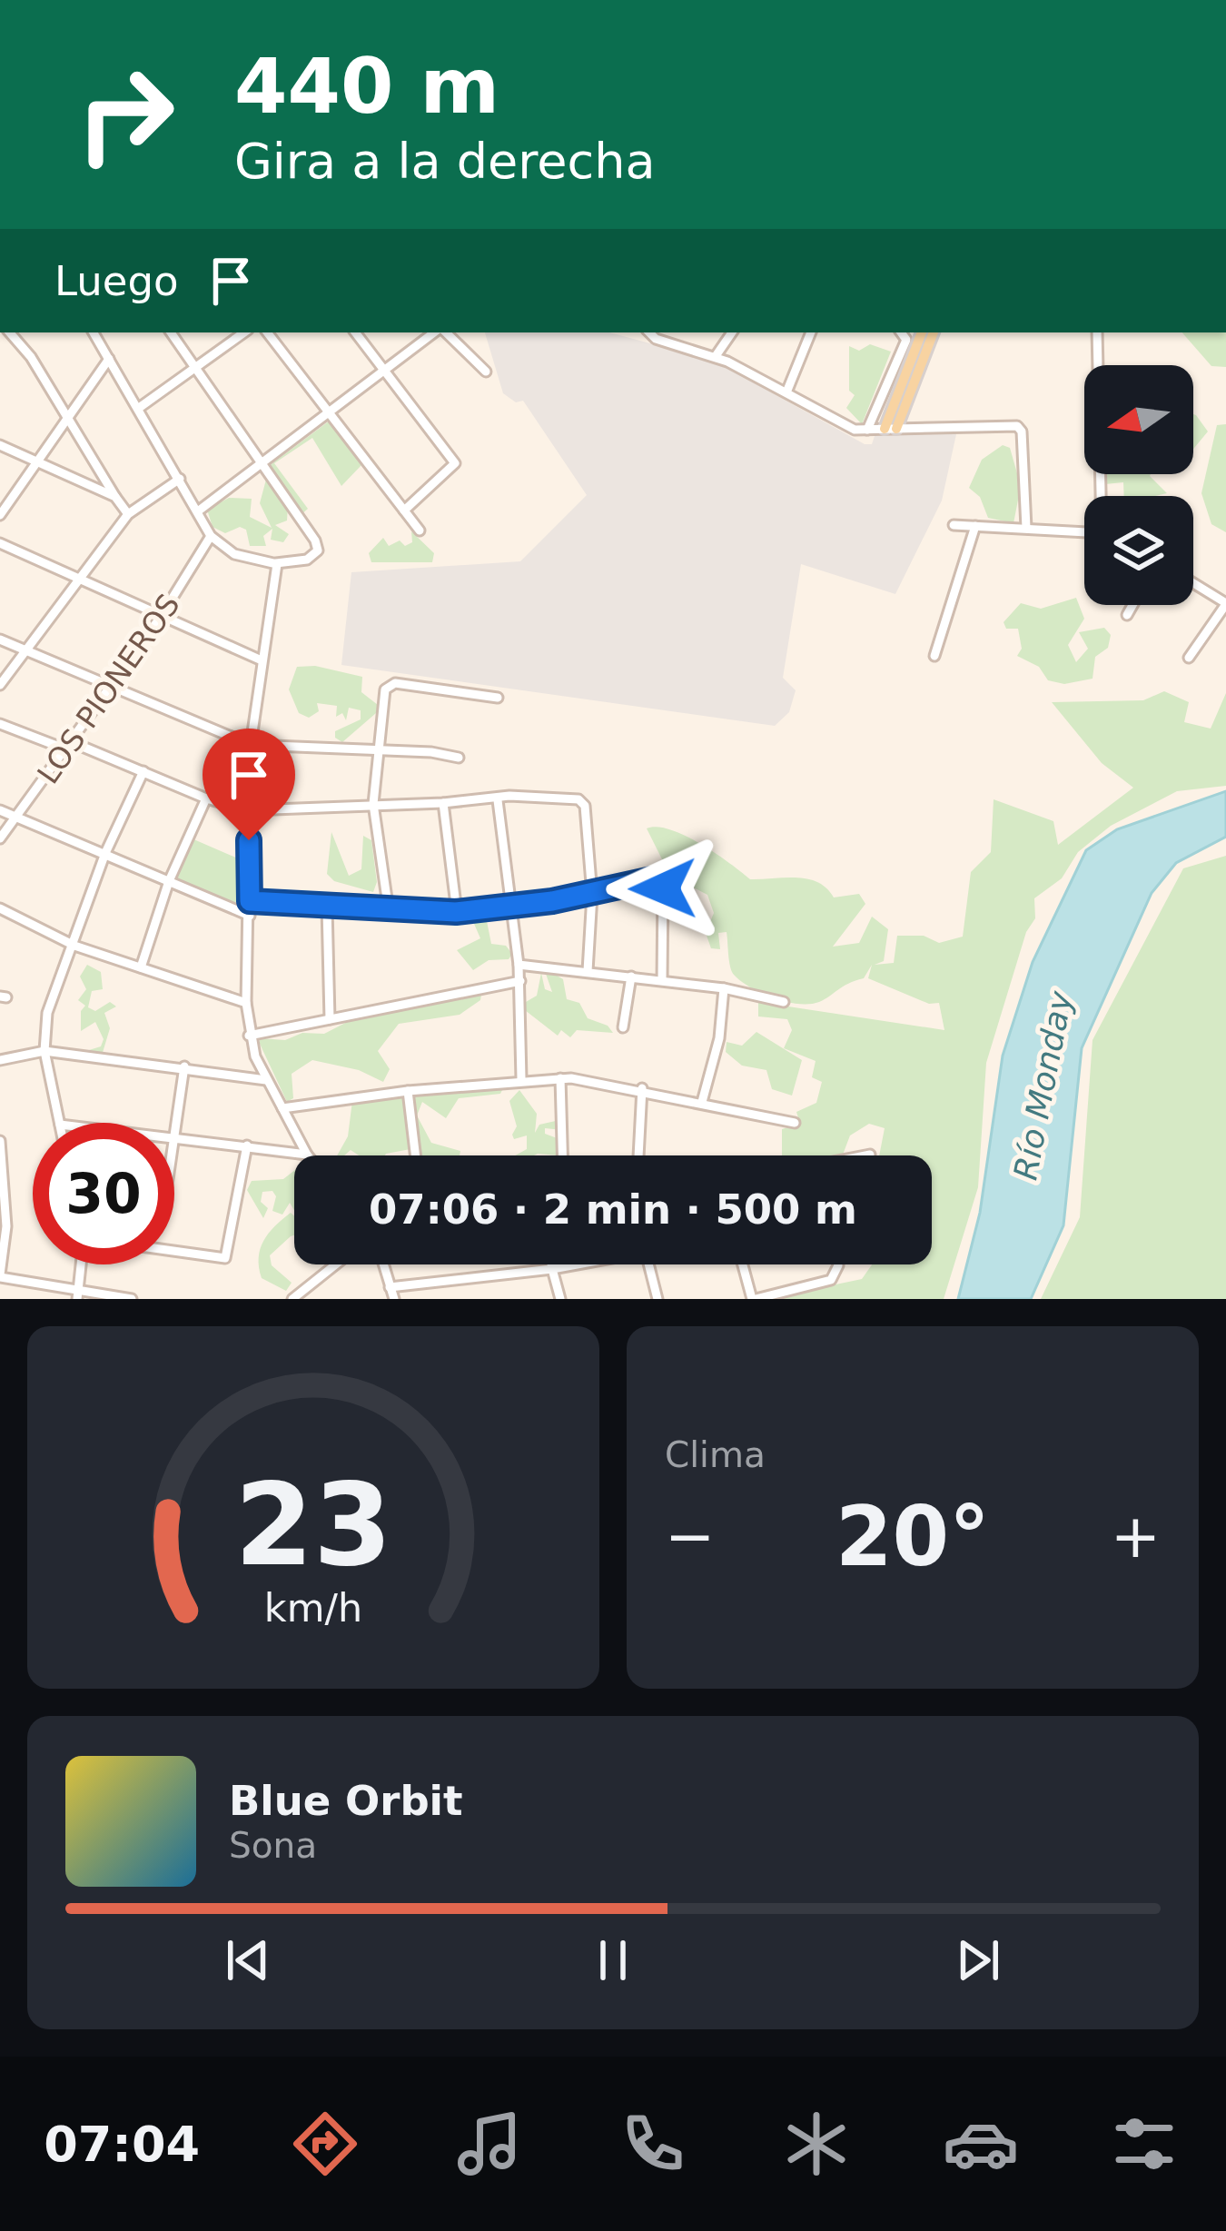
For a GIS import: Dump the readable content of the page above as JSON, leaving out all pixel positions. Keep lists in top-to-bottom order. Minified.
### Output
{"streets":{"street":["LOS PIONEROS"]},"water":["Río Monday"],"north":"left","page":{"turn":["440 m","Gira a la derecha"],"then":"Luego","limit":"30","trip":"07:06 · 2 min · 500 m","tile":"Clima","heat":["−","20°","+"],"song":["Blue Orbit","Sona"],"tabs":"07:04","gauge":["23","km/h"]}}
